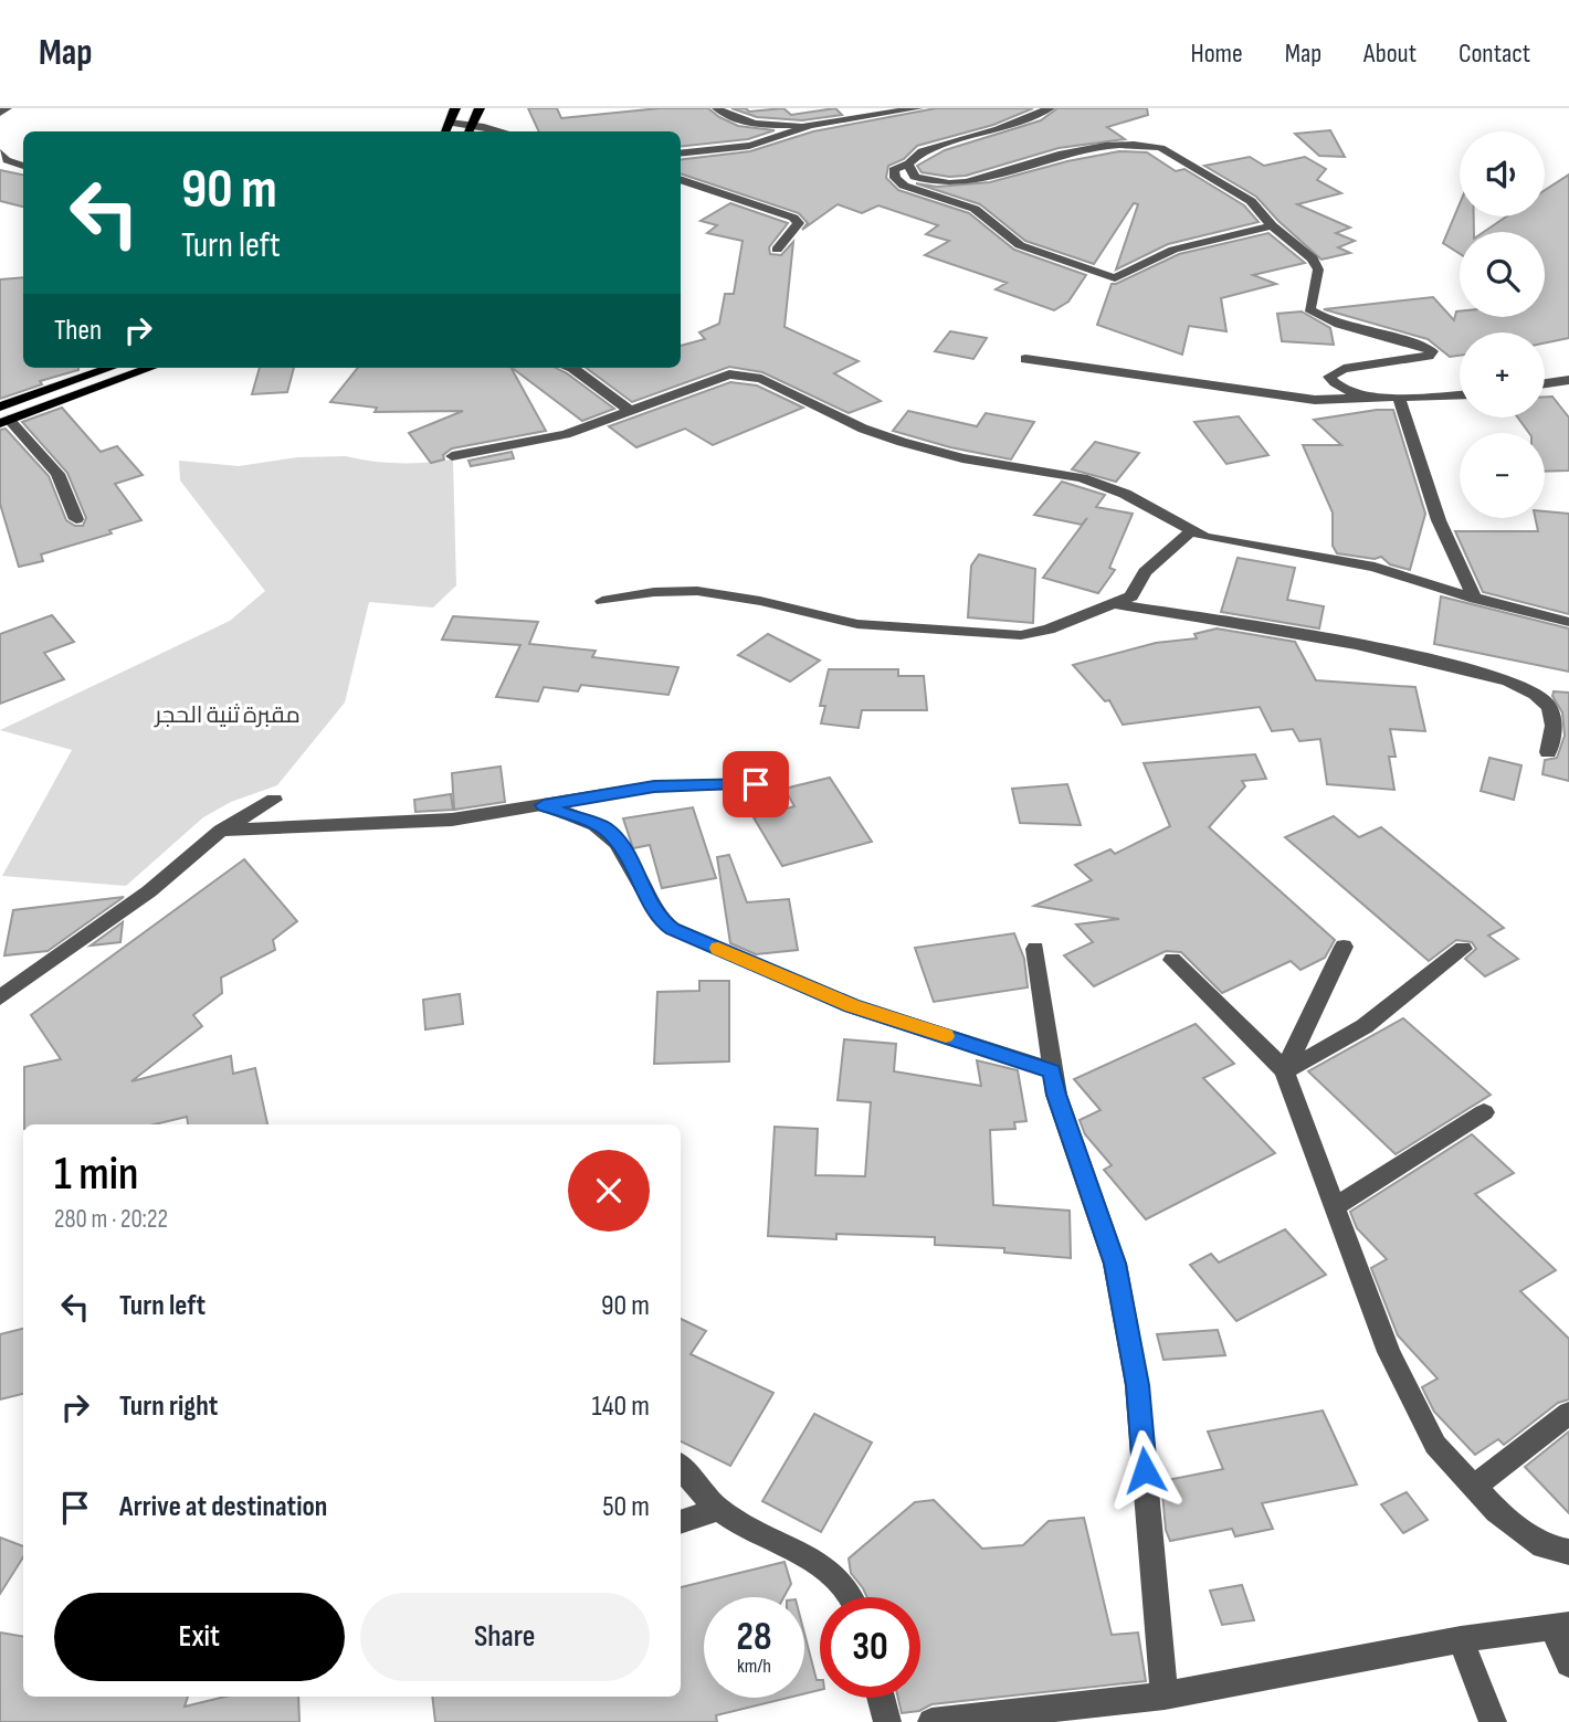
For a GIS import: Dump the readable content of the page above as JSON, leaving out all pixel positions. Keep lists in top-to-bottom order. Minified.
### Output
{"parks":["مقبرة ثنية الحجر"],"page":{"header":"Map","nav":["Home","Map","About","Contact"],"map_buttons":["+","−"],"turn":["90 m","Turn left"],"then":"Then","heading":["1 min","280 m · 20:22"],"list":[{"name":"Turn left","value":"90 m"},{"name":"Turn right","value":"140 m"},{"name":"Arrive at destination","value":"50 m"}],"buttons":["Exit","Share"],"speed":"28 km/h","limit":"30"}}
